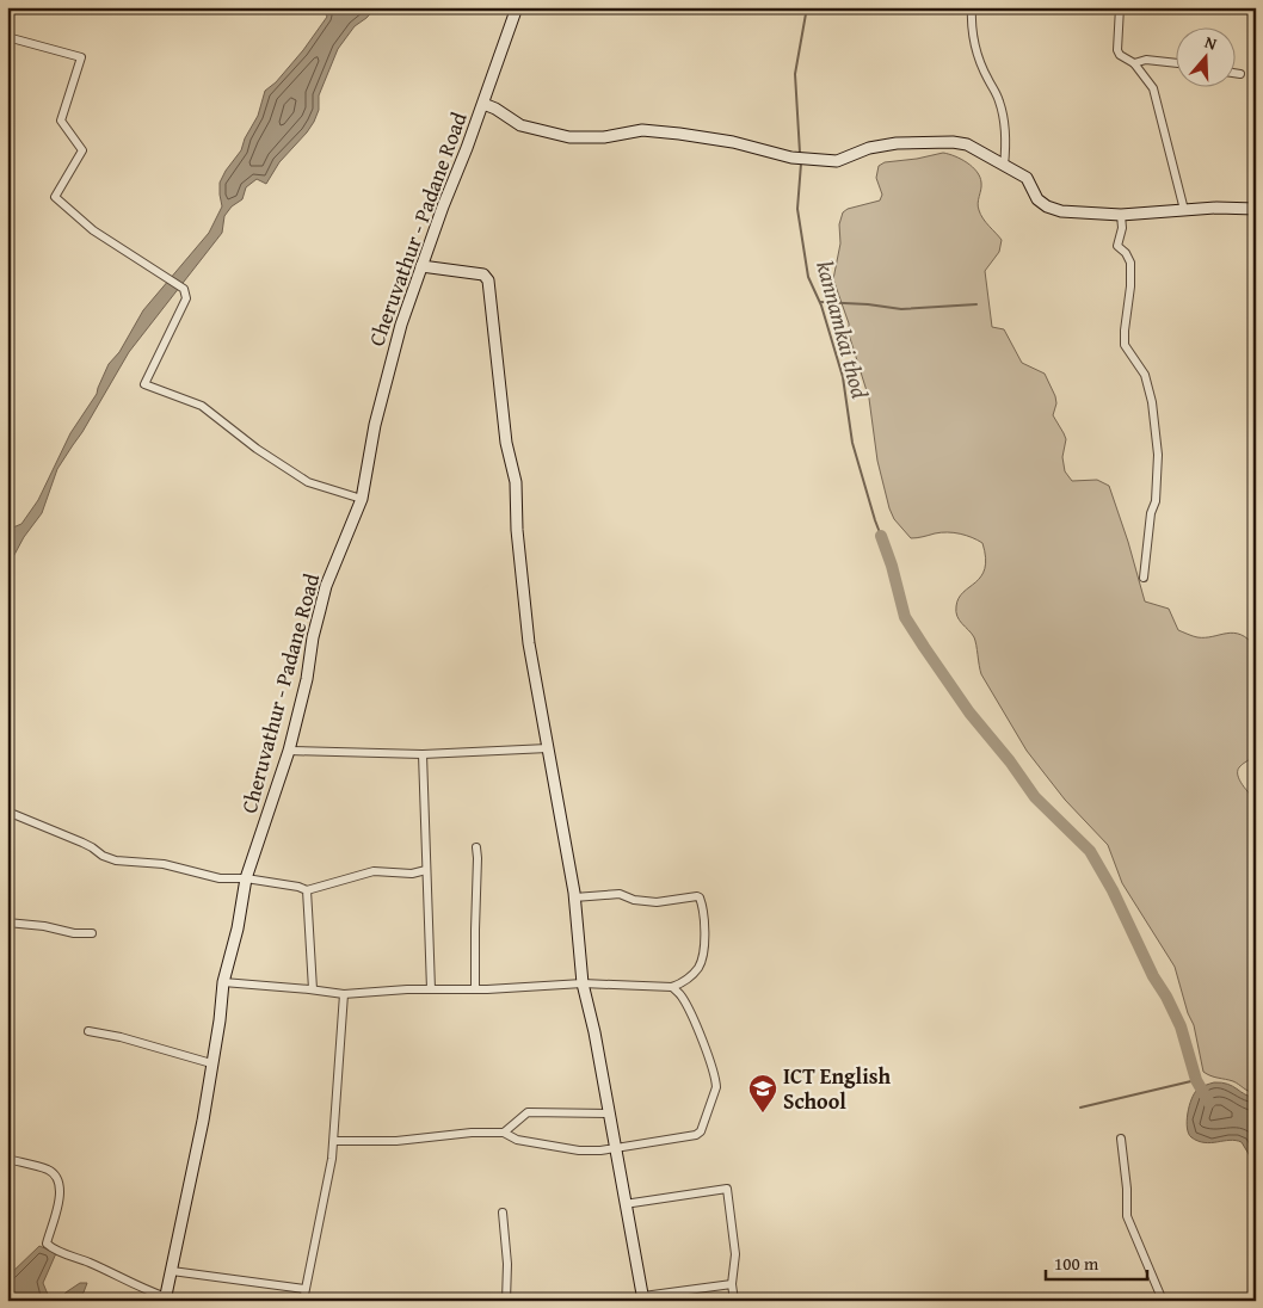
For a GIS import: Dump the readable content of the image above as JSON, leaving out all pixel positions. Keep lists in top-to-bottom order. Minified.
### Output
{"streets":{"street":["Cheruvathur - Padane Road"]},"water":["kannamkai thod"],"places":{"school or university":["ICT English School"]},"scale_bar":"100 m","north":"top"}
